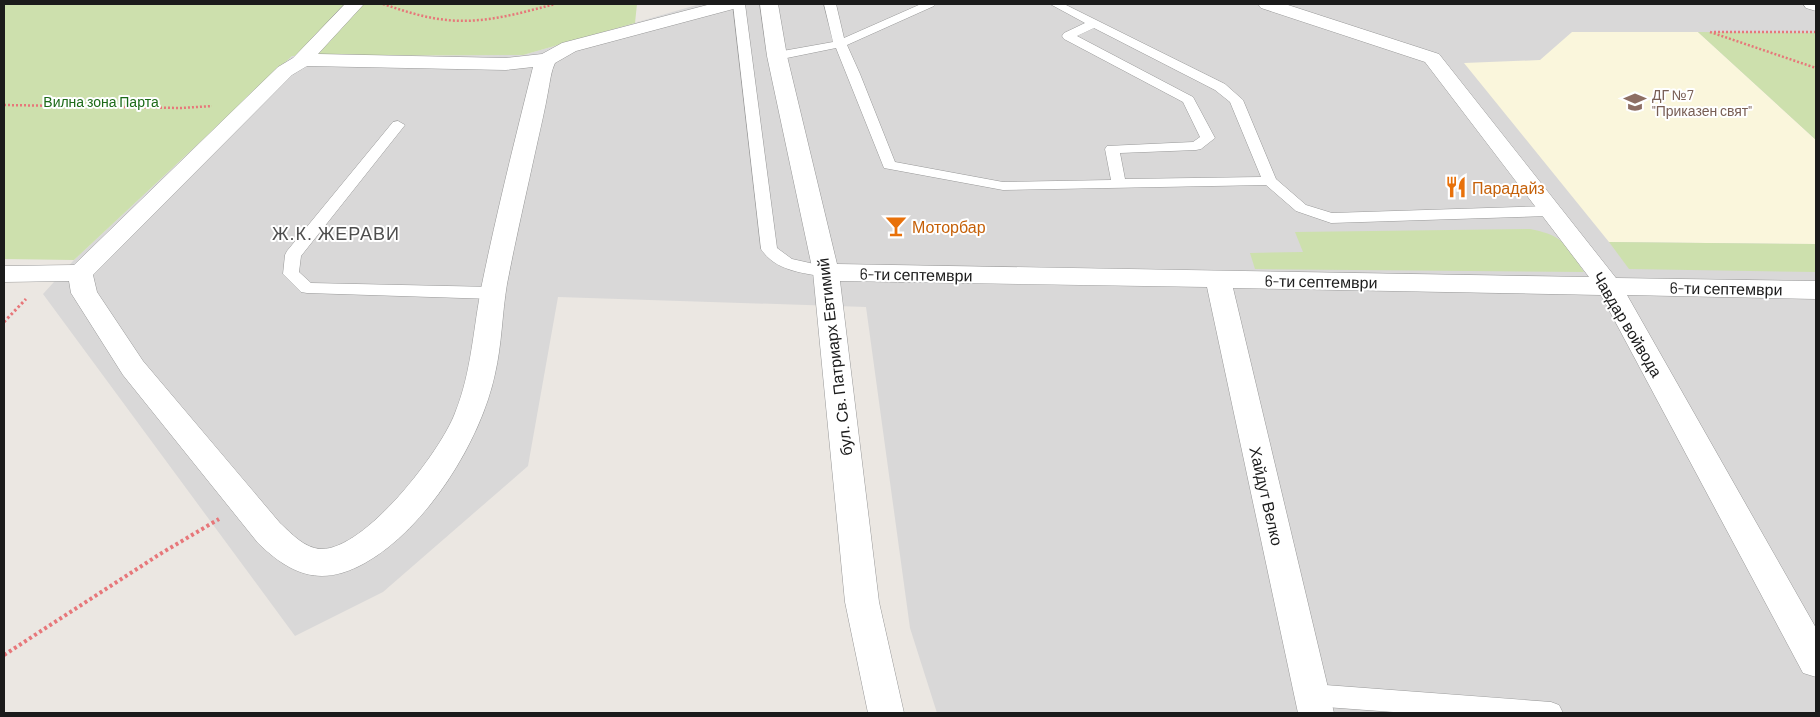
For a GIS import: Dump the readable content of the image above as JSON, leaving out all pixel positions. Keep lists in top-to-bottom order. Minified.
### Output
{"streets":{"street":["6-ти септември","Чавдар войвода","бул. Св. Патриарх Евтимий","Хайдут Велко"]},"crossings":[["6-ти септември","Чавдар войвода"],["6-ти септември","бул. Св. Патриарх Евтимий"],["6-ти септември","Хайдут Велко"]],"districts":["Ж.К. ЖЕРАВИ"],"parks":["Вилна зона Парта"],"places":{"school or university":["ДГ №7 \"Приказен свят\""],"restaurant":["Парадайз"],"bar":["Моторбар"]}}
